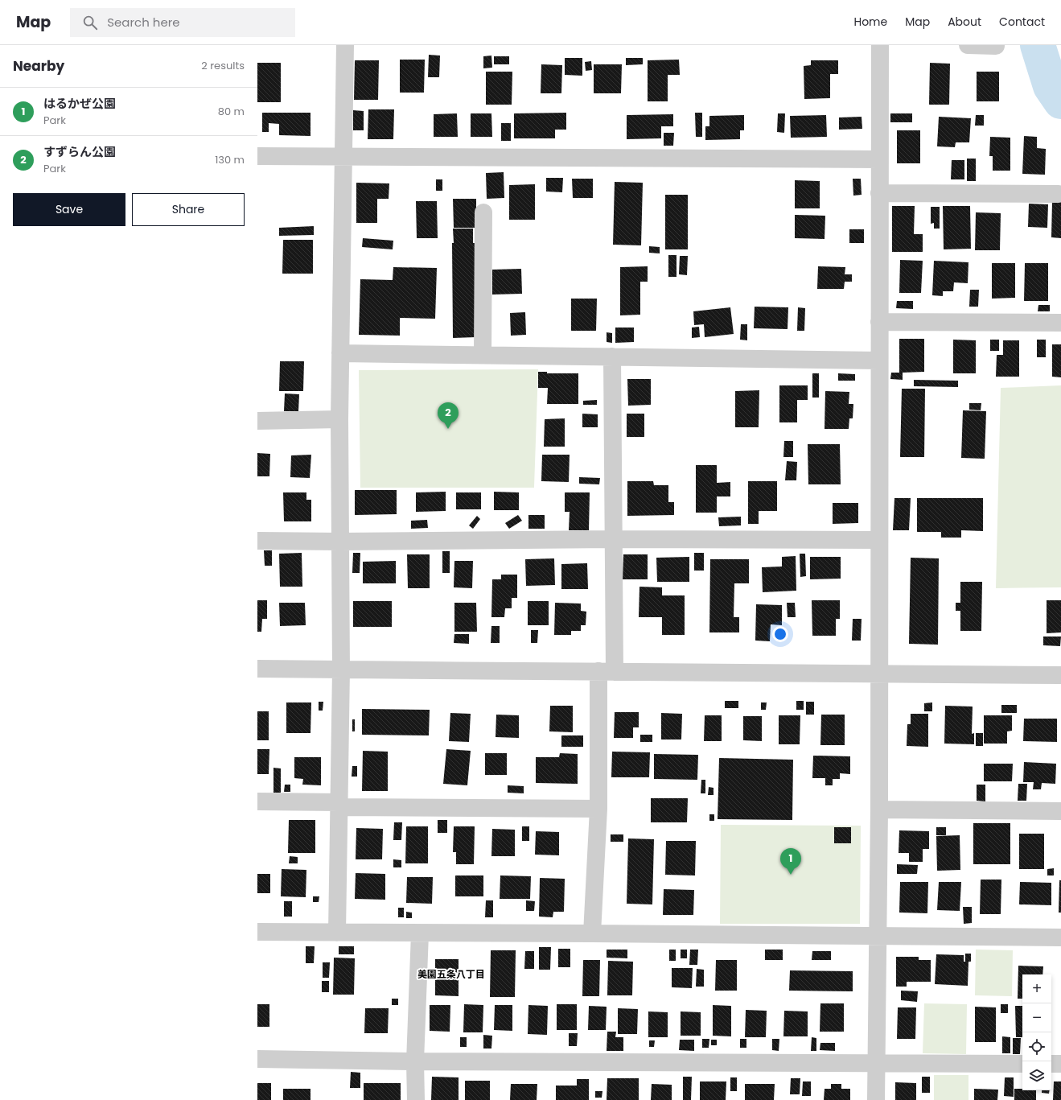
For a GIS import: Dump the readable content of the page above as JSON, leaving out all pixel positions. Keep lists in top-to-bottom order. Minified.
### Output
{"districts":["美園五条八丁目"],"page":{"header":"Map","search":"Search here","nav":["Home","Map","About","Contact"],"heading":["Nearby","2 results"],"list":[{"mark":"1","name":"はるかぜ公園","note":"Park","value":"80 m"},{"mark":"2","name":"すずらん公園","note":"Park","value":"130 m"}],"buttons":["Save","Share"],"pins":["2","1"],"map_buttons":["+","−"]}}
